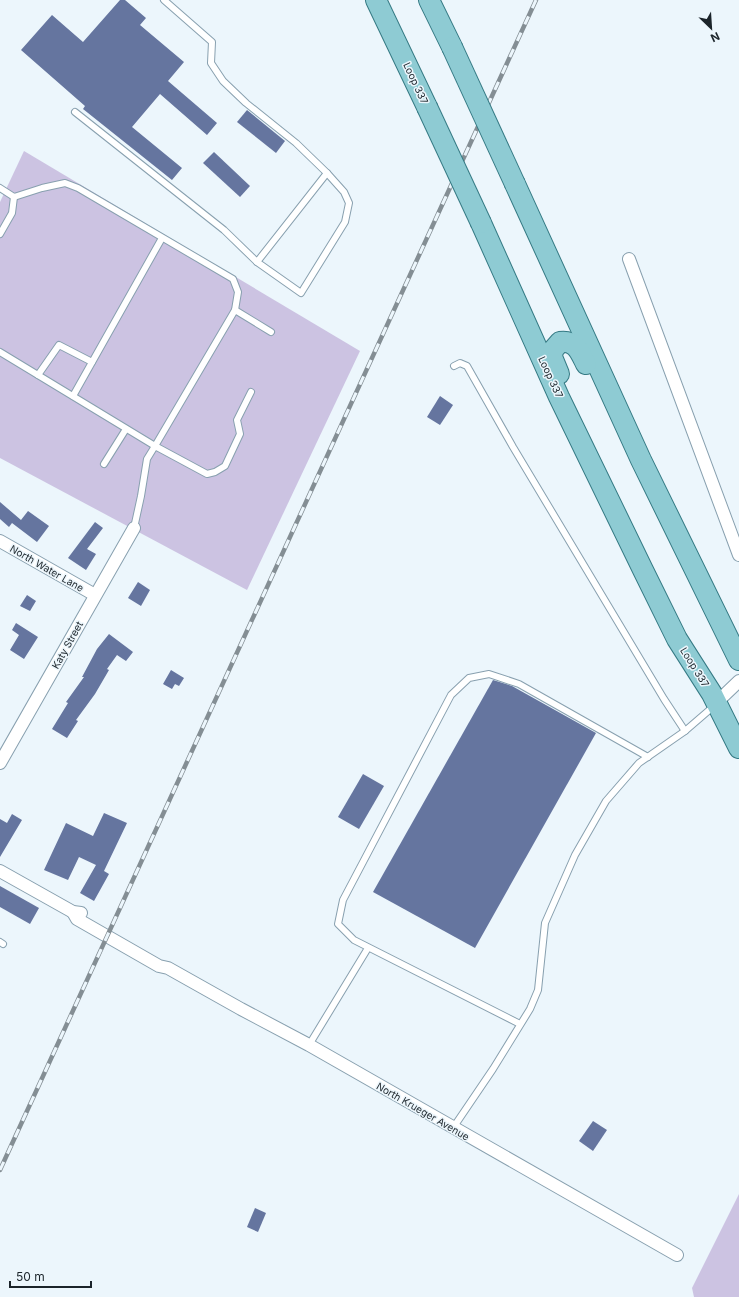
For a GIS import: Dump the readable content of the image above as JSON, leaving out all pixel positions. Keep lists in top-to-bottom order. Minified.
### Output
{"streets":{"main road":["Loop 337"],"street":["North Water Lane","Katy Street","North Krueger Avenue"]},"crossings":[["North Water Lane","Katy Street"]],"scale_bar":"50 m","north":"bottom right"}
